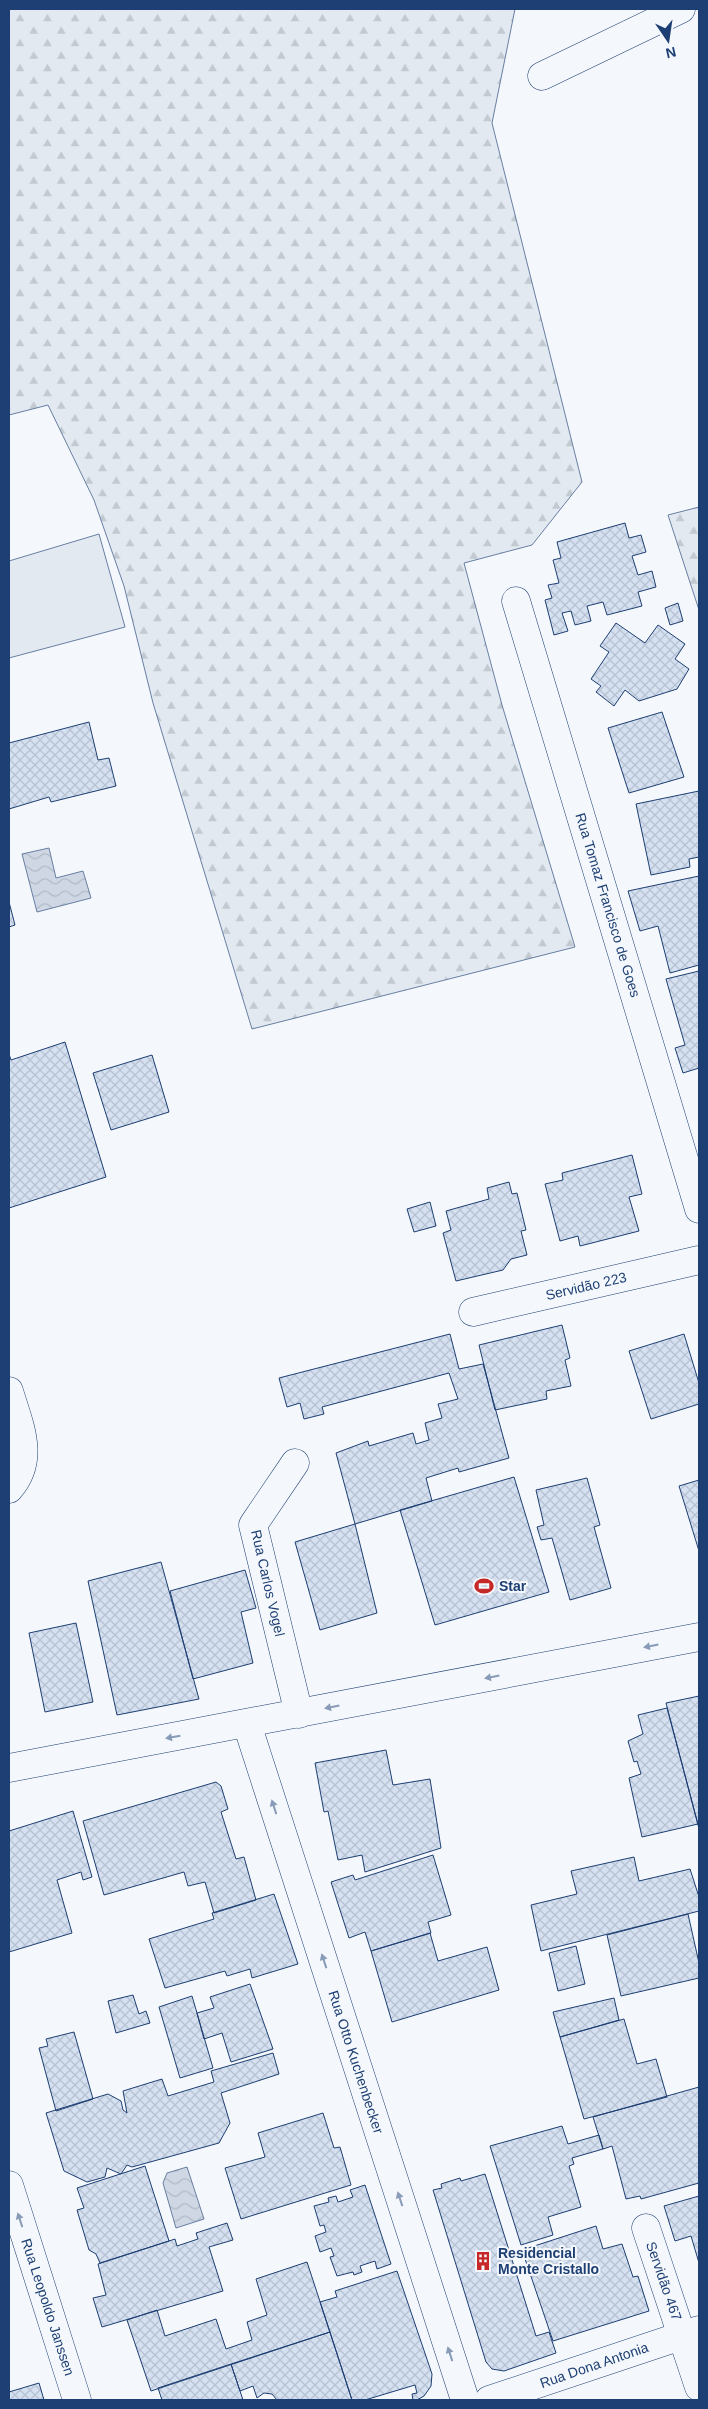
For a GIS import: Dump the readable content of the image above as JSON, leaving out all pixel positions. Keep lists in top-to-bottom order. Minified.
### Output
{"streets":{"street":["Rua Tomaz Francisco de Goes","Servidão 223","Rua Carlos Vogel","Rua Otto Kuchenbecker","Servidão 467","Rua Leopoldo Janssen","Rua Dona Antonia"]},"crossings":[["Servidão 467","Rua Dona Antonia"]],"one_way":["Rua Otto Kuchenbecker","Rua Leopoldo Janssen"],"places":{"sports":["Star"],"building":["Residencial Monte Cristallo"]},"north":"bottom"}
